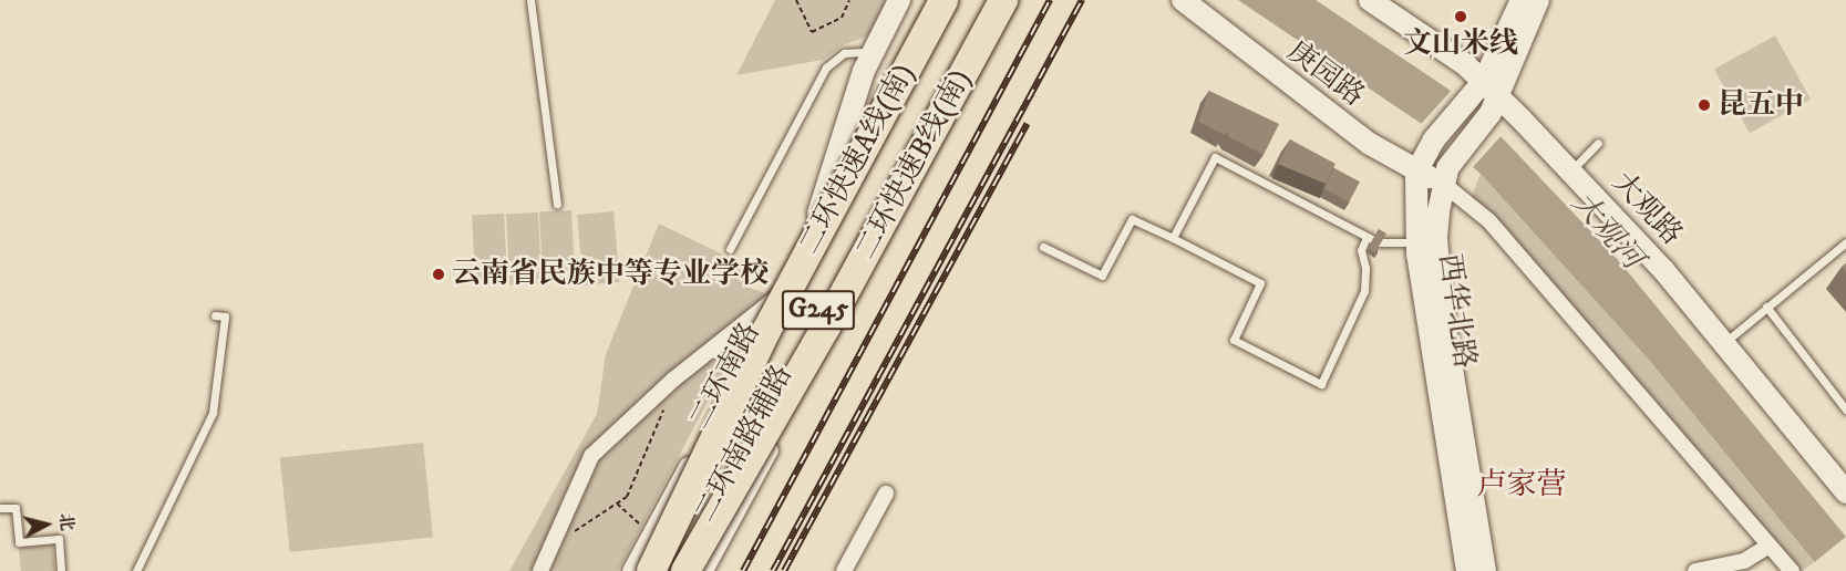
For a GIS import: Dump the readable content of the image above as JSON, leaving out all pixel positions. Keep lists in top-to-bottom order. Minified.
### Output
{"streets":{"highway":["二环快速A线(南)","二环快速B线(南)"],"main road":["G245","二环南路"],"street":["庚园路","大观路","西华北路","二环南路辅路"]},"crossings":[["庚园路","西华北路"],["二环快速A线(南)","二环南路"],["大观路","西华北路"],["二环南路","二环南路辅路"]],"districts":["卢家营"],"water":["大观河"],"places":["文山米线","昆五中","云南省民族中等专业学校"],"north":"right"}
